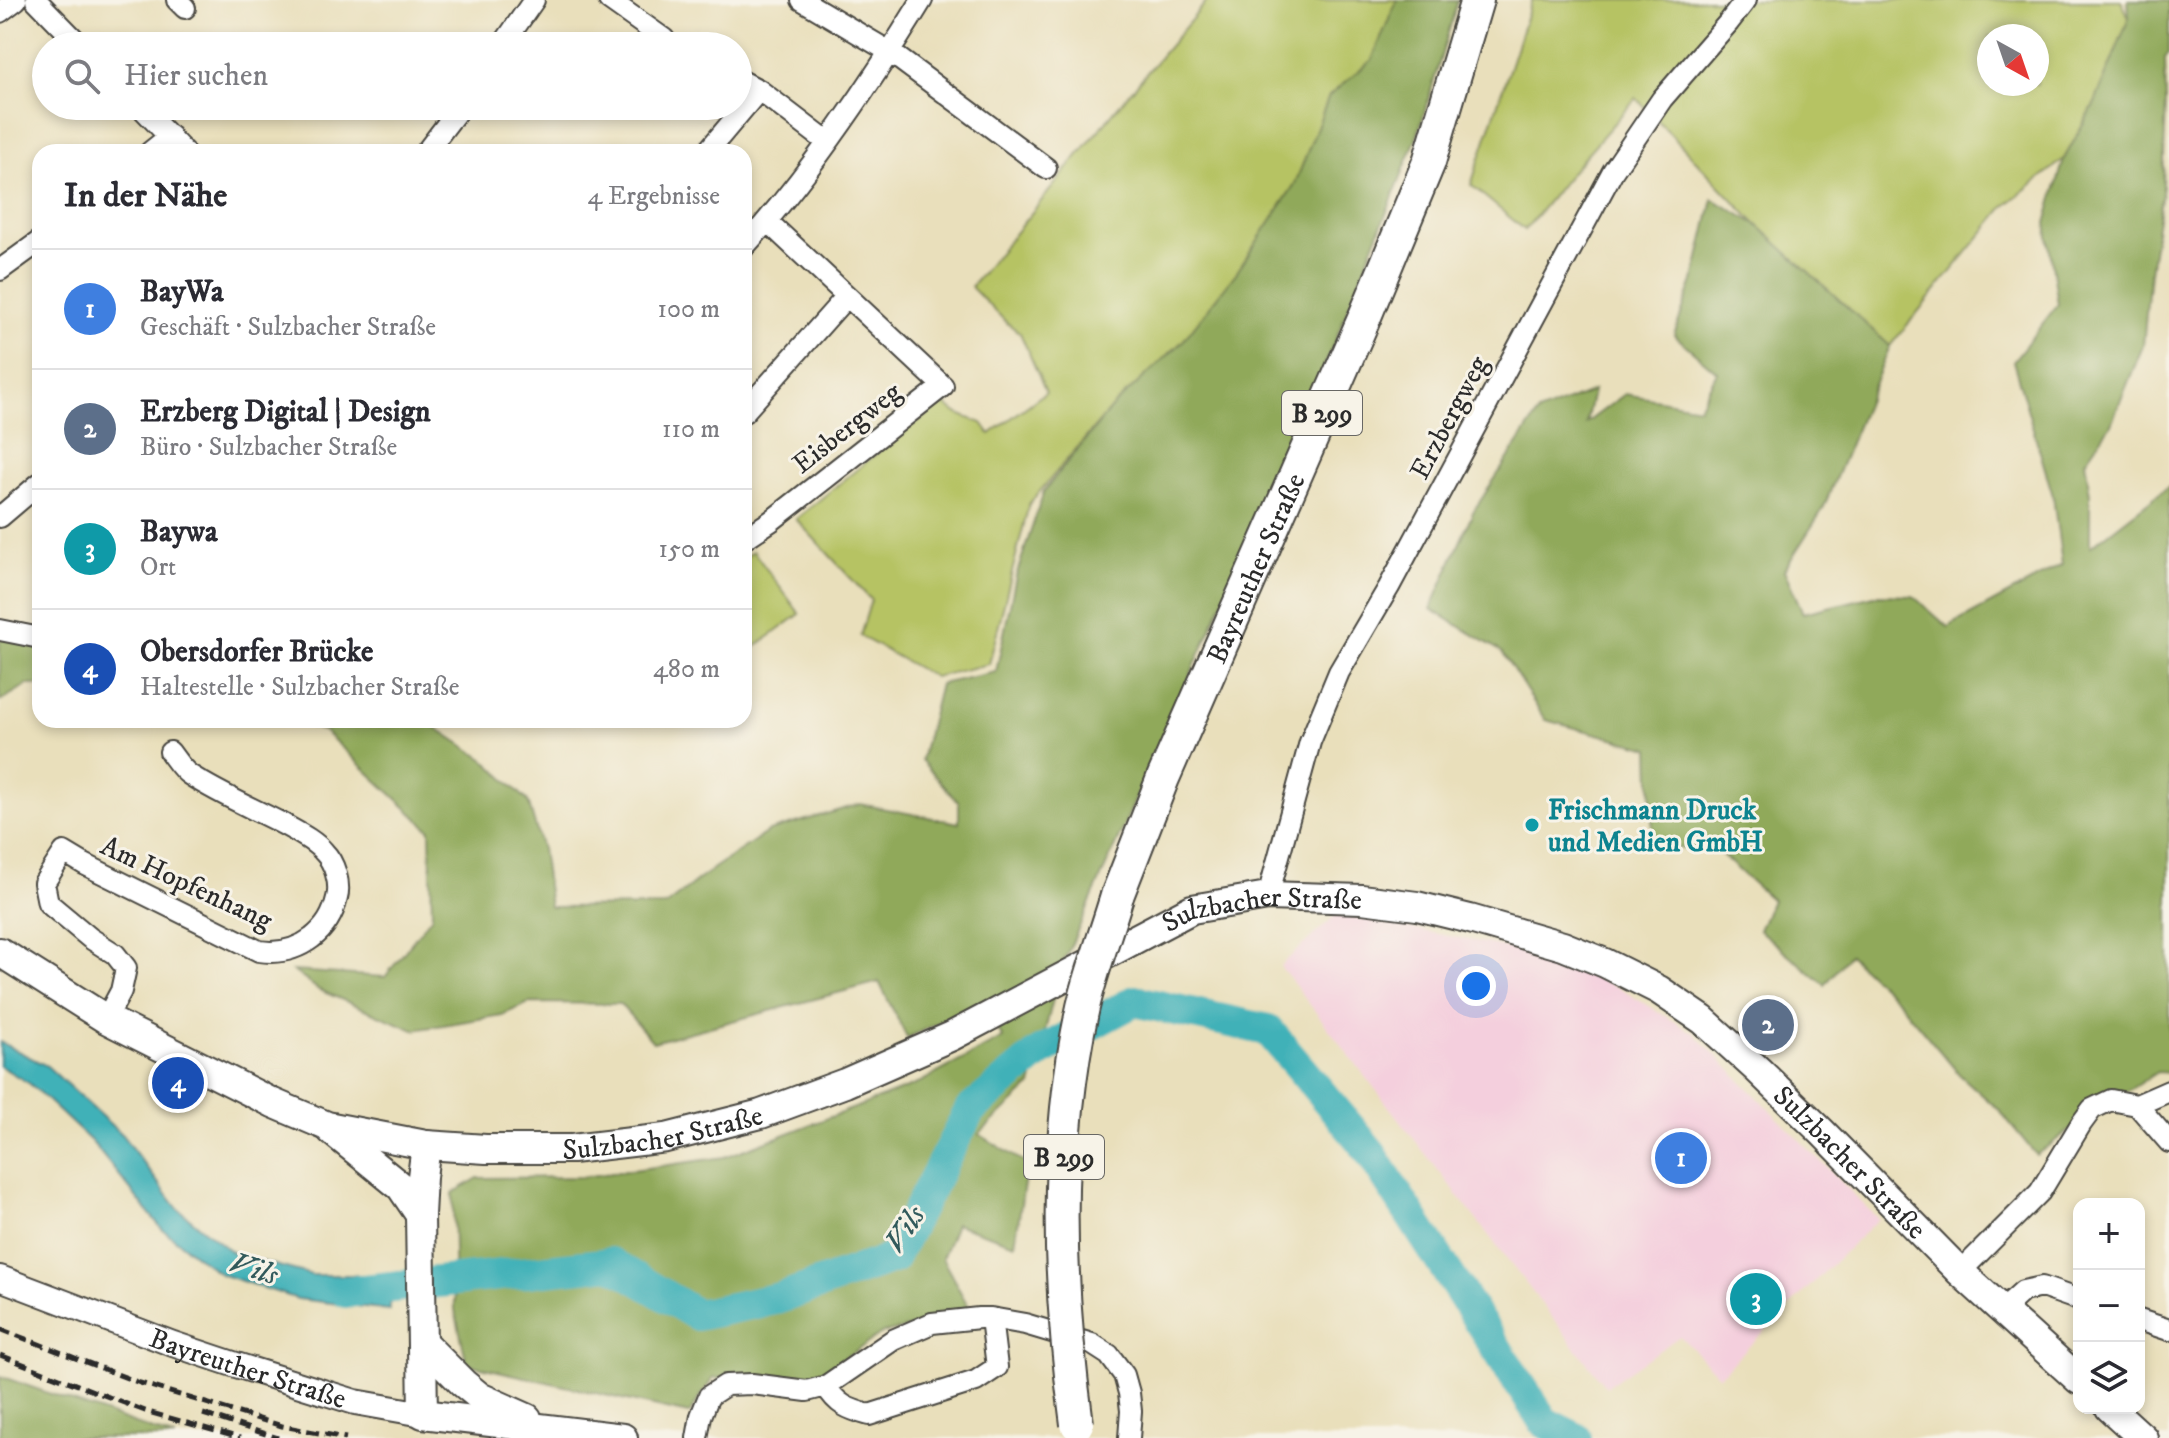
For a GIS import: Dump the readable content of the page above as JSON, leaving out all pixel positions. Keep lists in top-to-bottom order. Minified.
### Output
{"streets":{"main road":["B 299","Bayreuther Straße","Sulzbacher Straße"],"street":["Erzbergweg","Eisbergweg","Am Hopfenhang"]},"crossings":[["Erzbergweg","Sulzbacher Straße"],["Am Hopfenhang","Sulzbacher Straße"]],"water":["Vils"],"places":["Frischmann Druck und Medien GmbH"],"north":"bottom right","page":{"search":"Hier suchen","heading":["In der Nähe","4 Ergebnisse"],"list":[{"mark":"1","name":"BayWa","note":"Geschäft · Sulzbacher Straße","value":"100 m"},{"mark":"2","name":"Erzberg Digital | Design","note":"Büro · Sulzbacher Straße","value":"110 m"},{"mark":"3","name":"Baywa","note":"Ort","value":"150 m"},{"mark":"4","name":"Obersdorfer Brücke","note":"Haltestelle · Sulzbacher Straße","value":"480 m"}],"pins":["2","4","1","3"],"map_buttons":["+","−"]}}
